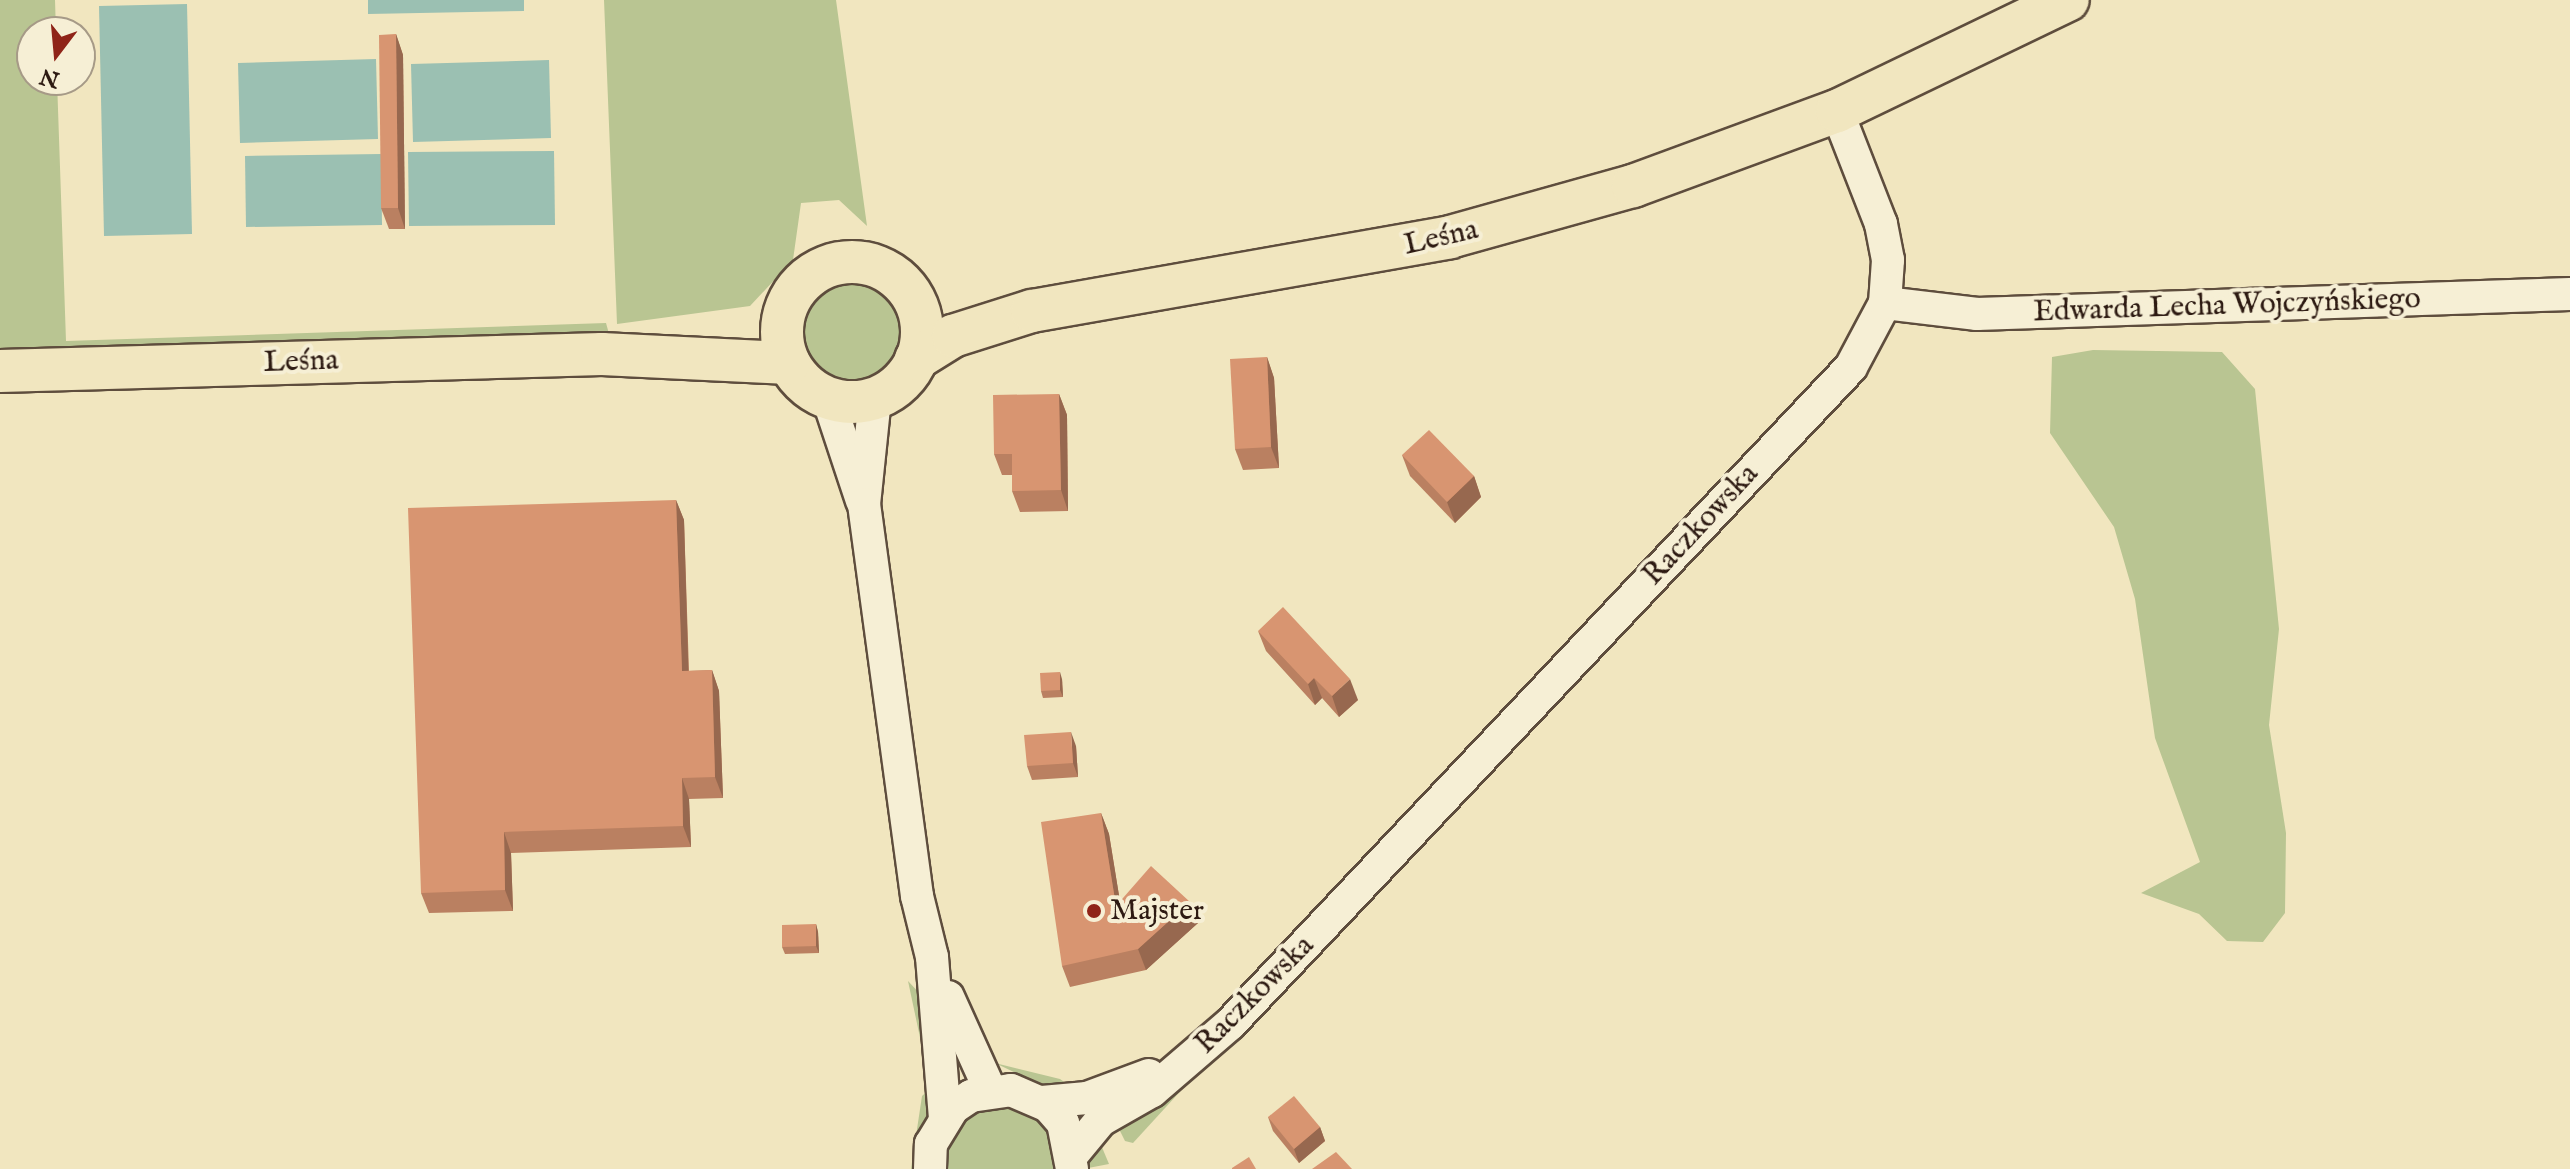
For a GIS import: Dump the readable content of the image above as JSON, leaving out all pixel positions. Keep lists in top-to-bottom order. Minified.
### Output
{"streets":{"main road":["Leśna"],"street":["Edwarda Lecha Wojczyńskiego","Raczkowska"]},"crossings":[["Edwarda Lecha Wojczyńskiego","Raczkowska"]],"places":["Majster"],"north":"bottom"}
